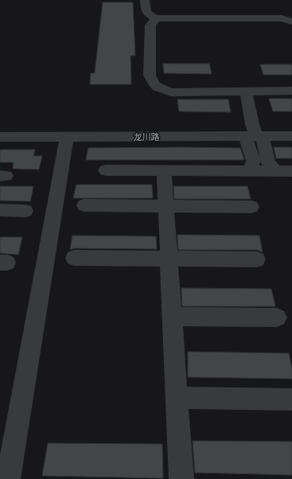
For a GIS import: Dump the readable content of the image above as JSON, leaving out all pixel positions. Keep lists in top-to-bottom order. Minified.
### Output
{"streets":{"street":["龙川路"]}}
